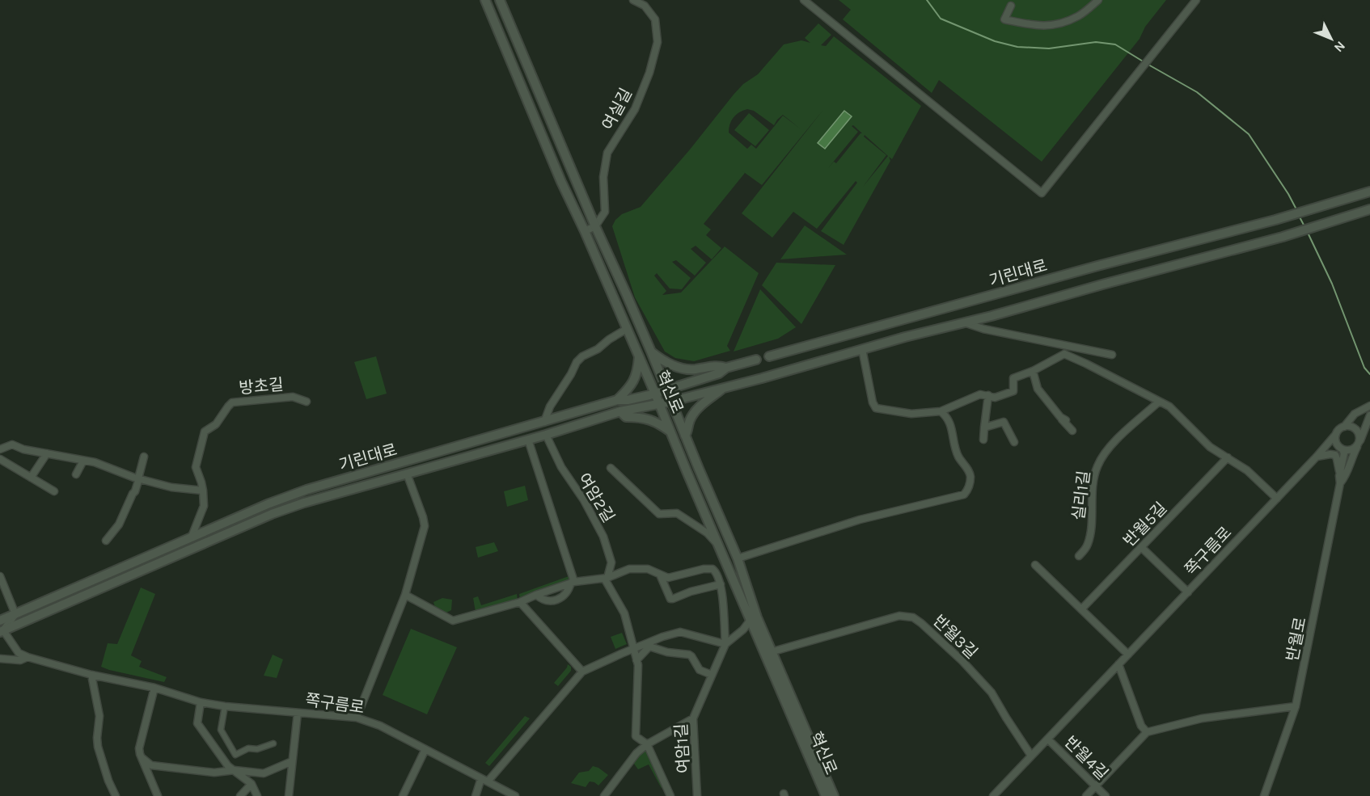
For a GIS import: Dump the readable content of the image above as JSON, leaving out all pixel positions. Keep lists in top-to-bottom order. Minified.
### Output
{"streets":{"street":["여실길","기린대로","방초길","혁신로","실리1길","여암2길","반월5길","쪽구름로","반월3길","반월로","여암1길","반월4길"]},"crossings":[["여실길","혁신로"],["기린대로","방초길"],["기린대로","혁신로"],["기린대로","여암2길"],["기린대로","쪽구름로"],["혁신로","반월3길"],["혁신로","여암1길"],["쪽구름로","반월3길"],["쪽구름로","반월4길"]],"north":"bottom right"}
